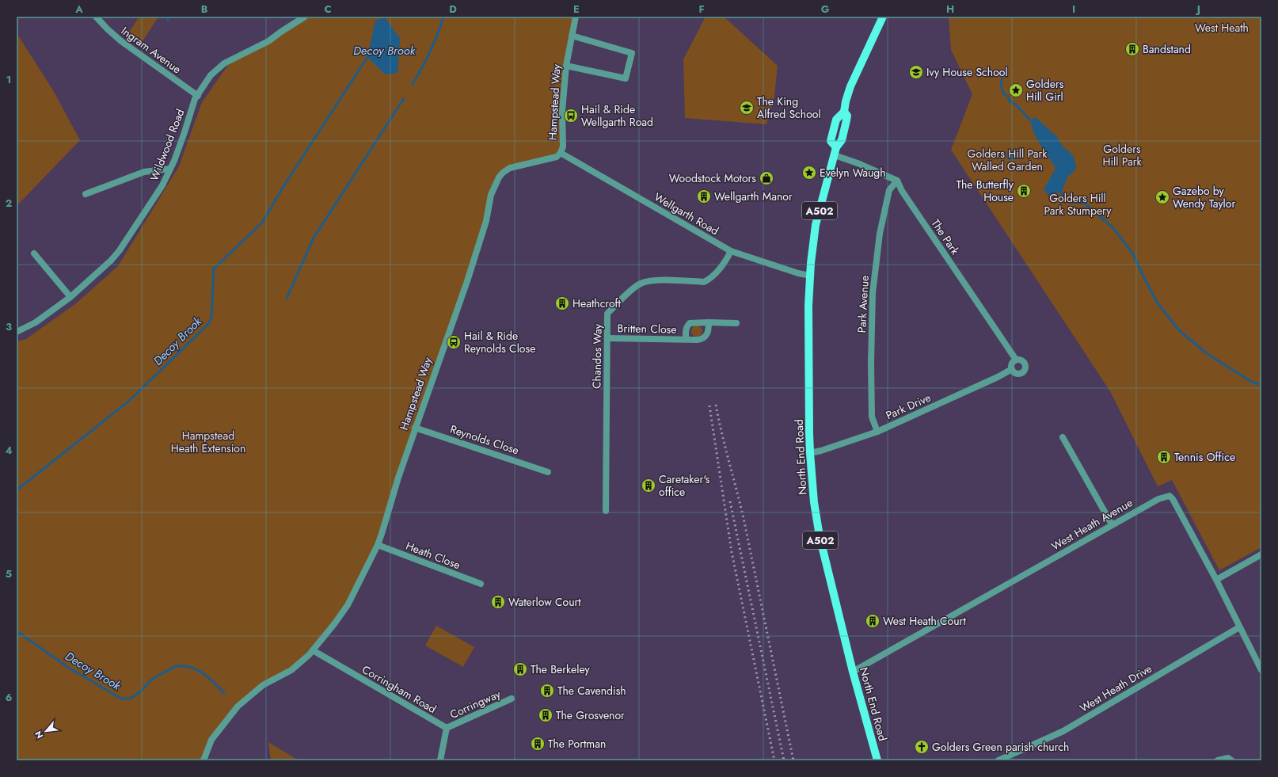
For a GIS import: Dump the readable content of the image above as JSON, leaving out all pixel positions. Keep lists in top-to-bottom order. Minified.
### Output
{"streets":{"main road":["A502","North End Road"],"street":["Ingram Avenue","Hampstead Way","Wildwood Road","Wellgarth Road","The Park","Park Avenue","Britten Close","Chandos Way","Park Drive","Reynolds Close","West Heath Avenue","Heath Close","West Heath Drive","Corringham Road","Corringway"]},"crossings":[["Ingram Avenue","Wildwood Road"],["Hampstead Way","Wellgarth Road"],["Hampstead Way","Reynolds Close"],["Hampstead Way","Heath Close"],["Hampstead Way","Corringham Road"],["Wellgarth Road","Chandos Way"],["Wellgarth Road","North End Road"],["The Park","Park Avenue"],["The Park","Park Drive"],["Park Avenue","Park Drive"],["Britten Close","Chandos Way"],["Park Drive","North End Road"],["North End Road","West Heath Avenue"],["West Heath Avenue","West Heath Drive"],["Corringham Road","Corringway"]],"water":["Decoy Brook"],"parks":["West Heath","Golders Hill Park","Golders Hill Park Walled Garden","Golders Hill Park Stumpery","Hampstead Heath Extension"],"places":{"building":["Bandstand","The Butterfly House","Wellgarth Manor","Heathcroft","Tennis Office","Caretaker's office","Waterlow Court","West Heath Court","The Berkeley","The Cavendish","The Grosvenor","The Portman"],"school or university":["Ivy House School","The King Alfred School"],"place":["Golders Hill Girl","Evelyn Waugh","Gazebo by Wendy Taylor"],"bus stop":["Hail & Ride Wellgarth Road","Hail & Ride Reynolds Close"],"shop":["Woodstock Motors"],"church":["Golders Green parish church"]},"north":"bottom left","grid":{"columns":["A","B","C","D","E","F","G","H","I","J"],"rows":["1","2","3","4","5","6"]}}
